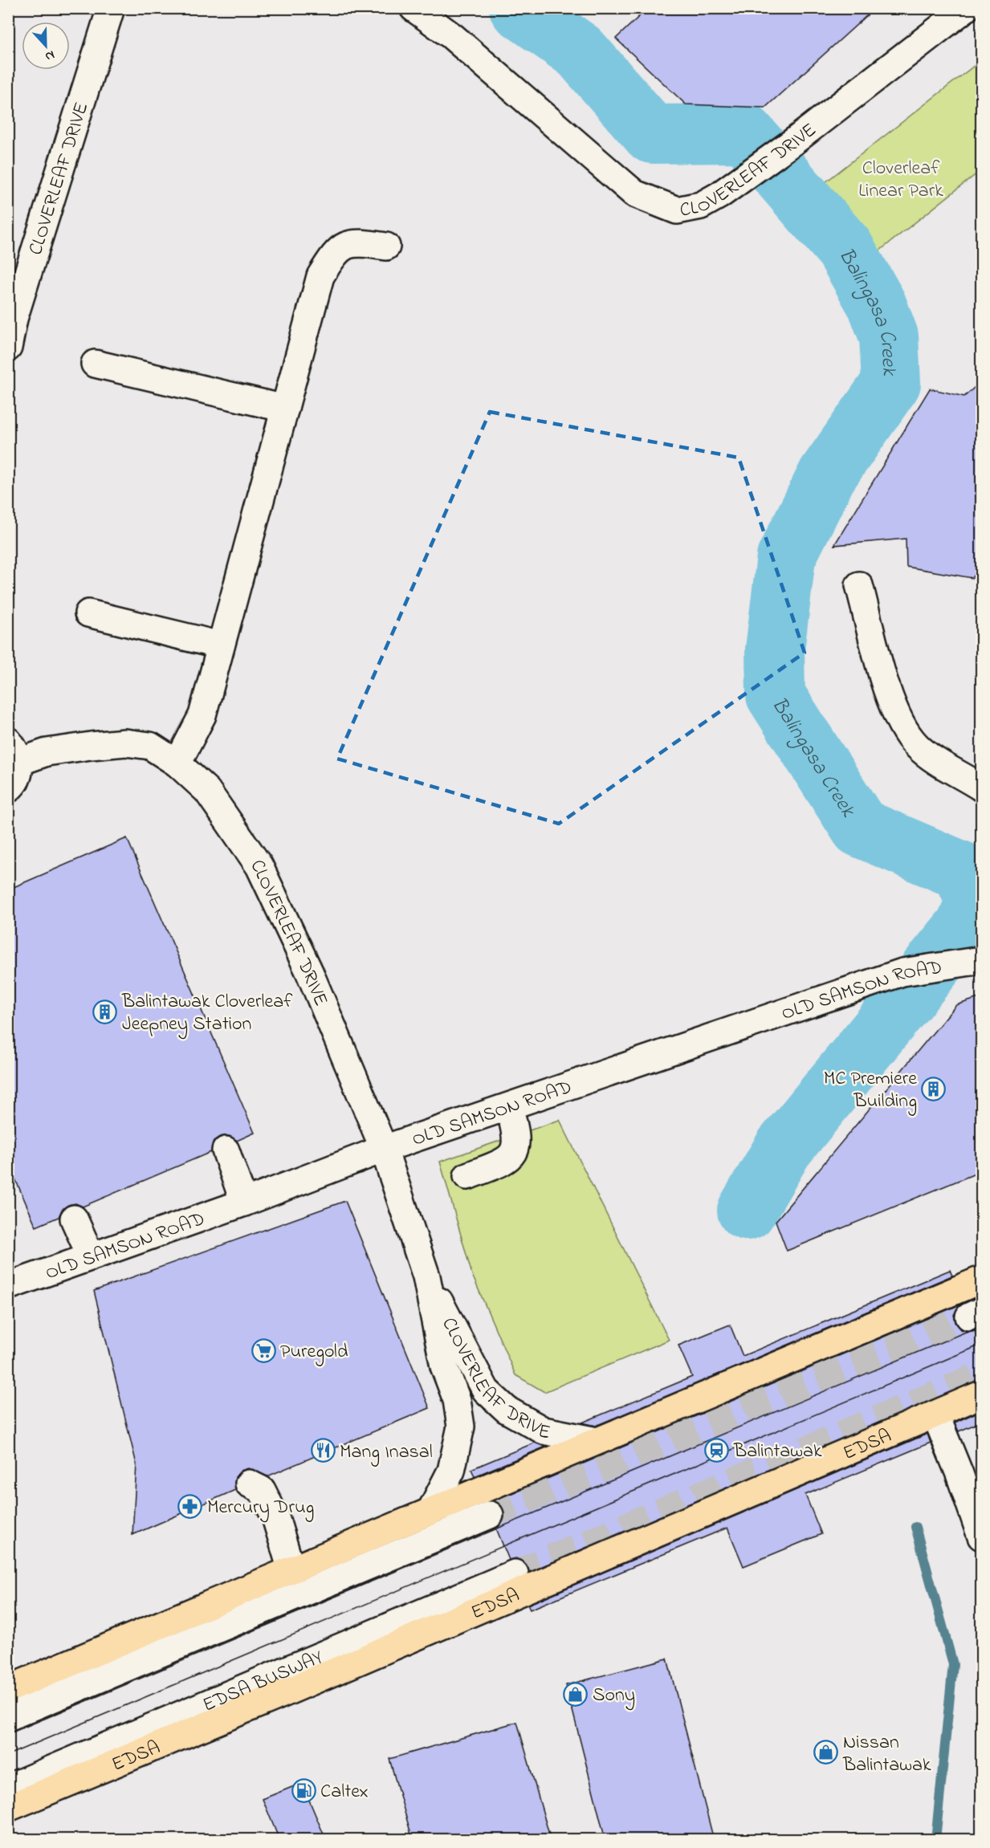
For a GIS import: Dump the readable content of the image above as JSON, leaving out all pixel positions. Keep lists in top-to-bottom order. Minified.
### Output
{"streets":{"highway":["EDSA"],"street":["CLOVERLEAF DRIVE","OLD SAMSON ROAD","EDSA BUSWAY"]},"crossings":[["CLOVERLEAF DRIVE","OLD SAMSON ROAD"]],"water":["Balingasa Creek"],"parks":["Cloverleaf Linear Park"],"places":{"building":["Balintawak Cloverleaf Jeepney Station","MC Premiere Building"],"supermarket":["Puregold"],"station":["Balintawak"],"restaurant":["Mang Inasal"],"pharmacy":["Mercury Drug"],"shop":["Sony","Nissan Balintawak"],"fuel station":["Caltex"]},"north":"bottom"}
